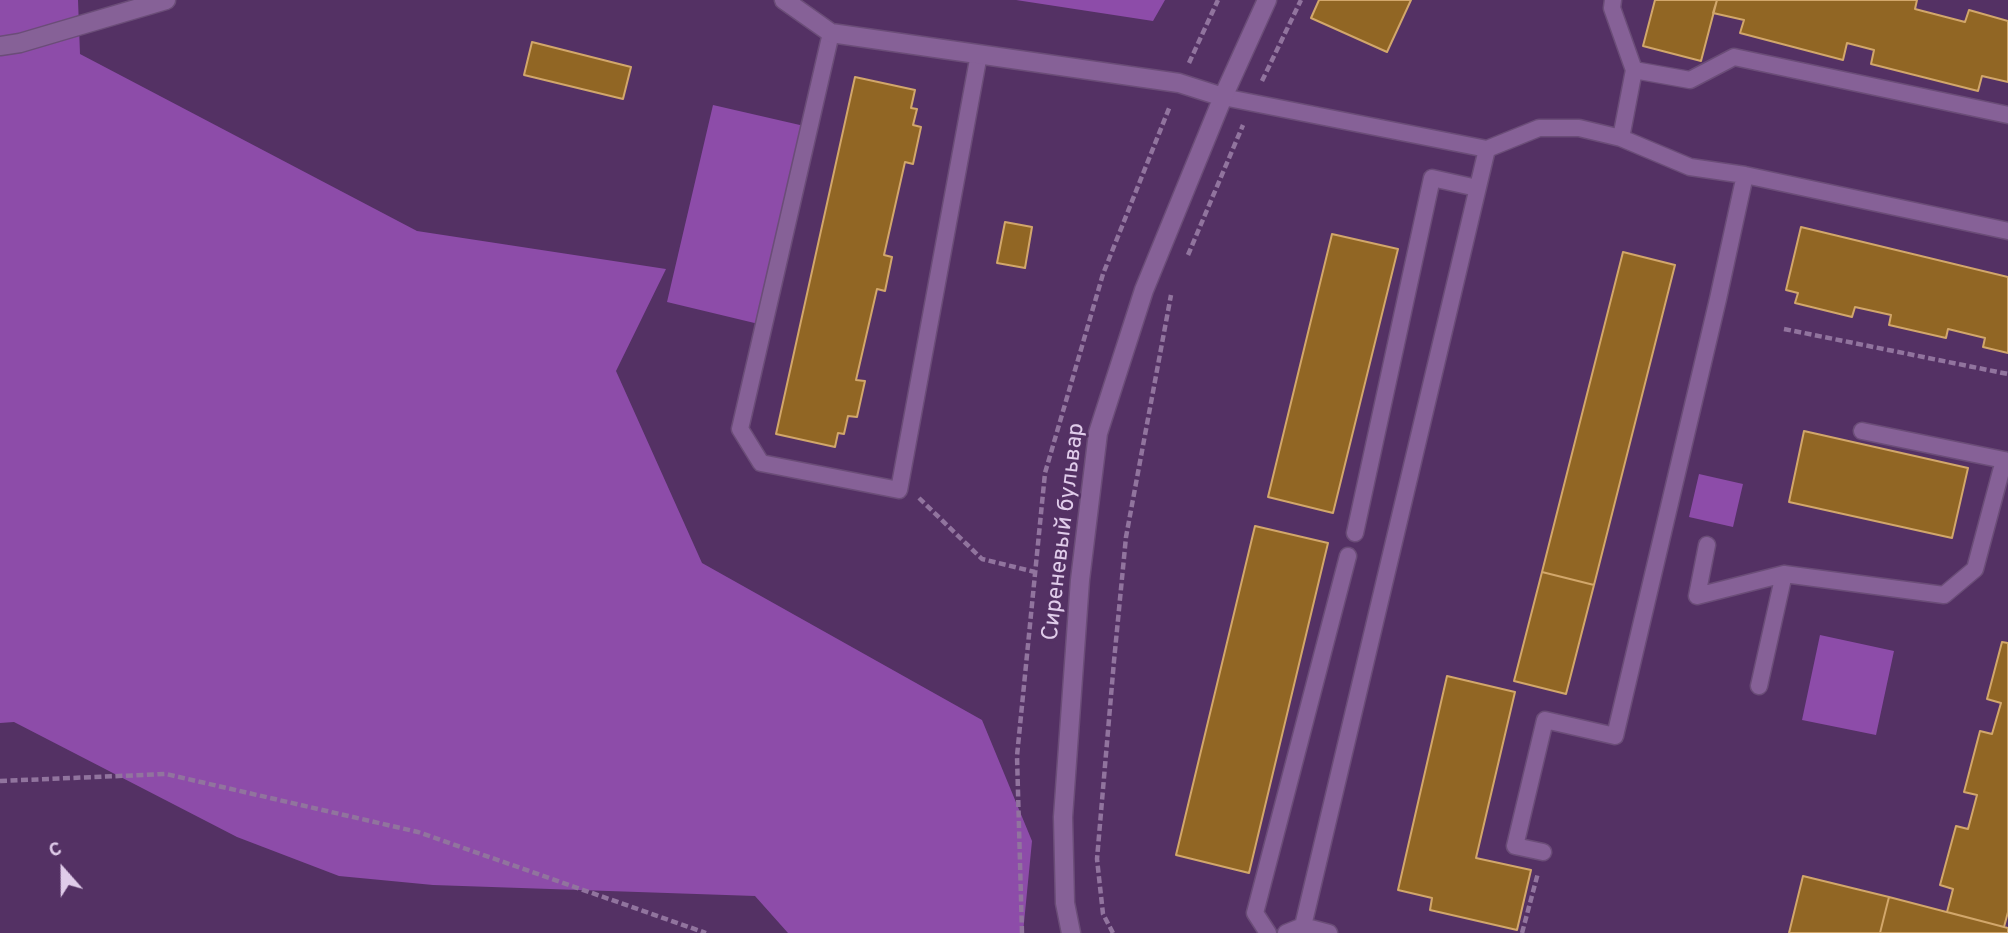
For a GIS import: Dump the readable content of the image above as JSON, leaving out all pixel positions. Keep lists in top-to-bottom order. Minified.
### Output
{"streets":{"street":["Сиреневый бульвар"]},"north":"top"}
